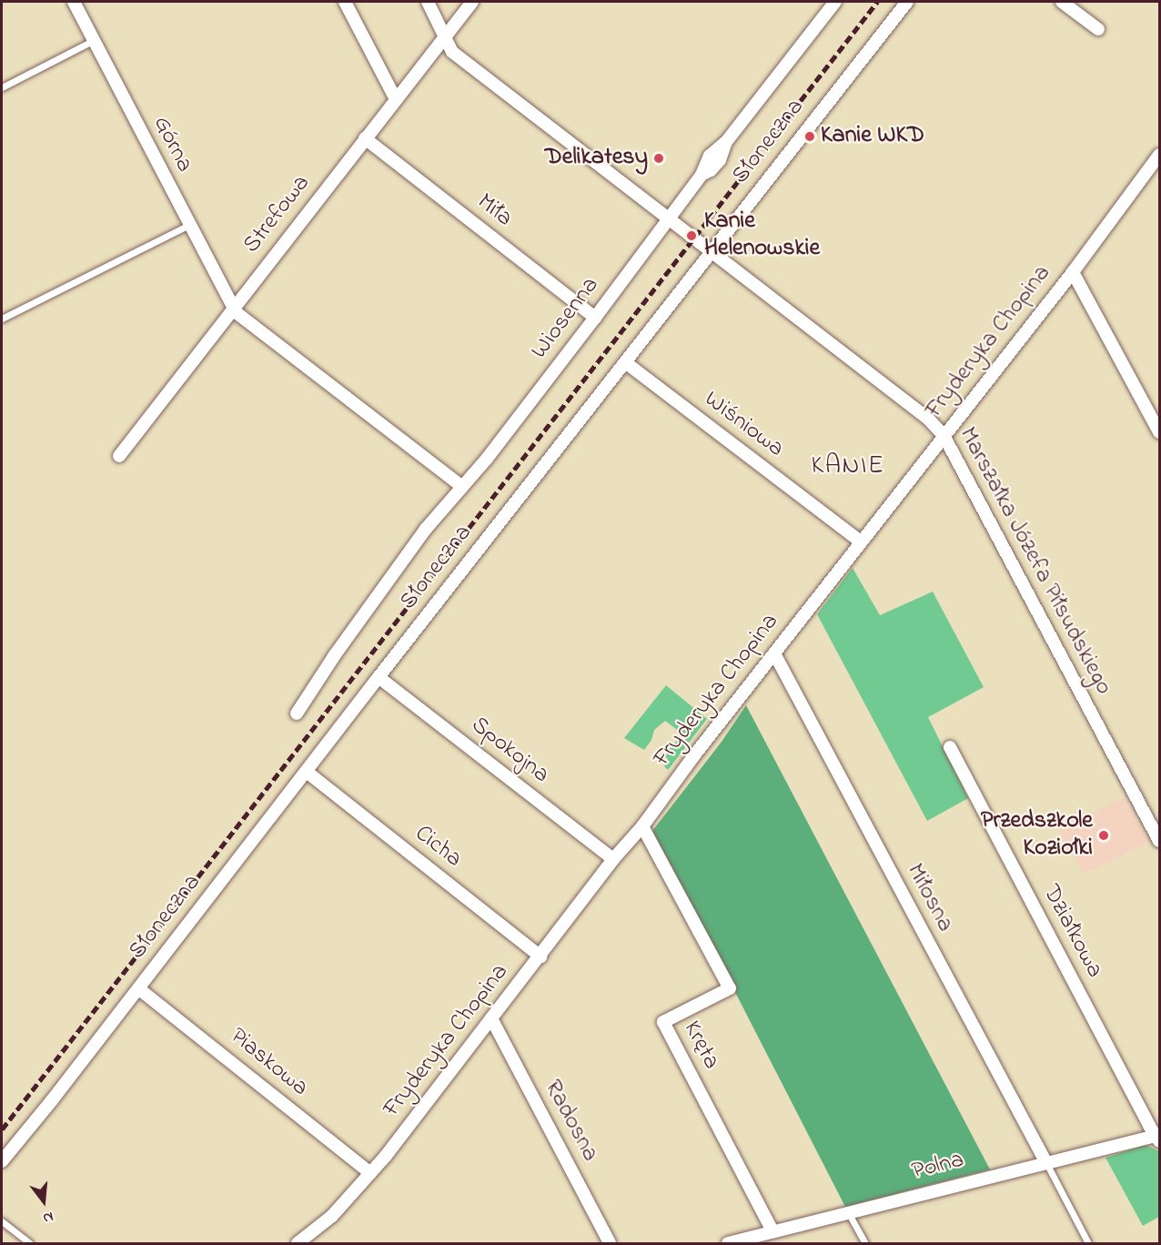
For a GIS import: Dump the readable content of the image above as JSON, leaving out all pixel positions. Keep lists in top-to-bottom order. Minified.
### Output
{"streets":{"street":["Słoneczna","Górna","Miła","Strefowa","Wiosenna","Fryderyka Chopina","Wiśniowa","Marszałka Józefa Piłsudskiego","Spokojna","Cicha","Miłosna","Działkowa","Kręta","Piaskowa","Radosna","Polna"]},"crossings":[["Słoneczna","Wiśniowa"],["Słoneczna","Marszałka Józefa Piłsudskiego"],["Słoneczna","Spokojna"],["Słoneczna","Cicha"],["Słoneczna","Piaskowa"],["Górna","Strefowa"],["Miła","Strefowa"],["Miła","Wiosenna"],["Strefowa","Marszałka Józefa Piłsudskiego"],["Wiosenna","Marszałka Józefa Piłsudskiego"],["Fryderyka Chopina","Wiśniowa"],["Fryderyka Chopina","Marszałka Józefa Piłsudskiego"],["Fryderyka Chopina","Spokojna"],["Fryderyka Chopina","Cicha"],["Fryderyka Chopina","Miłosna"],["Fryderyka Chopina","Kręta"],["Fryderyka Chopina","Piaskowa"],["Fryderyka Chopina","Radosna"],["Miłosna","Polna"],["Działkowa","Polna"],["Kręta","Polna"]],"districts":["KANIE"],"places":["Kanie WKD","Delikatesy","Kanie Helenowskie","Przedszkole Koziołki"],"north":"bottom"}
